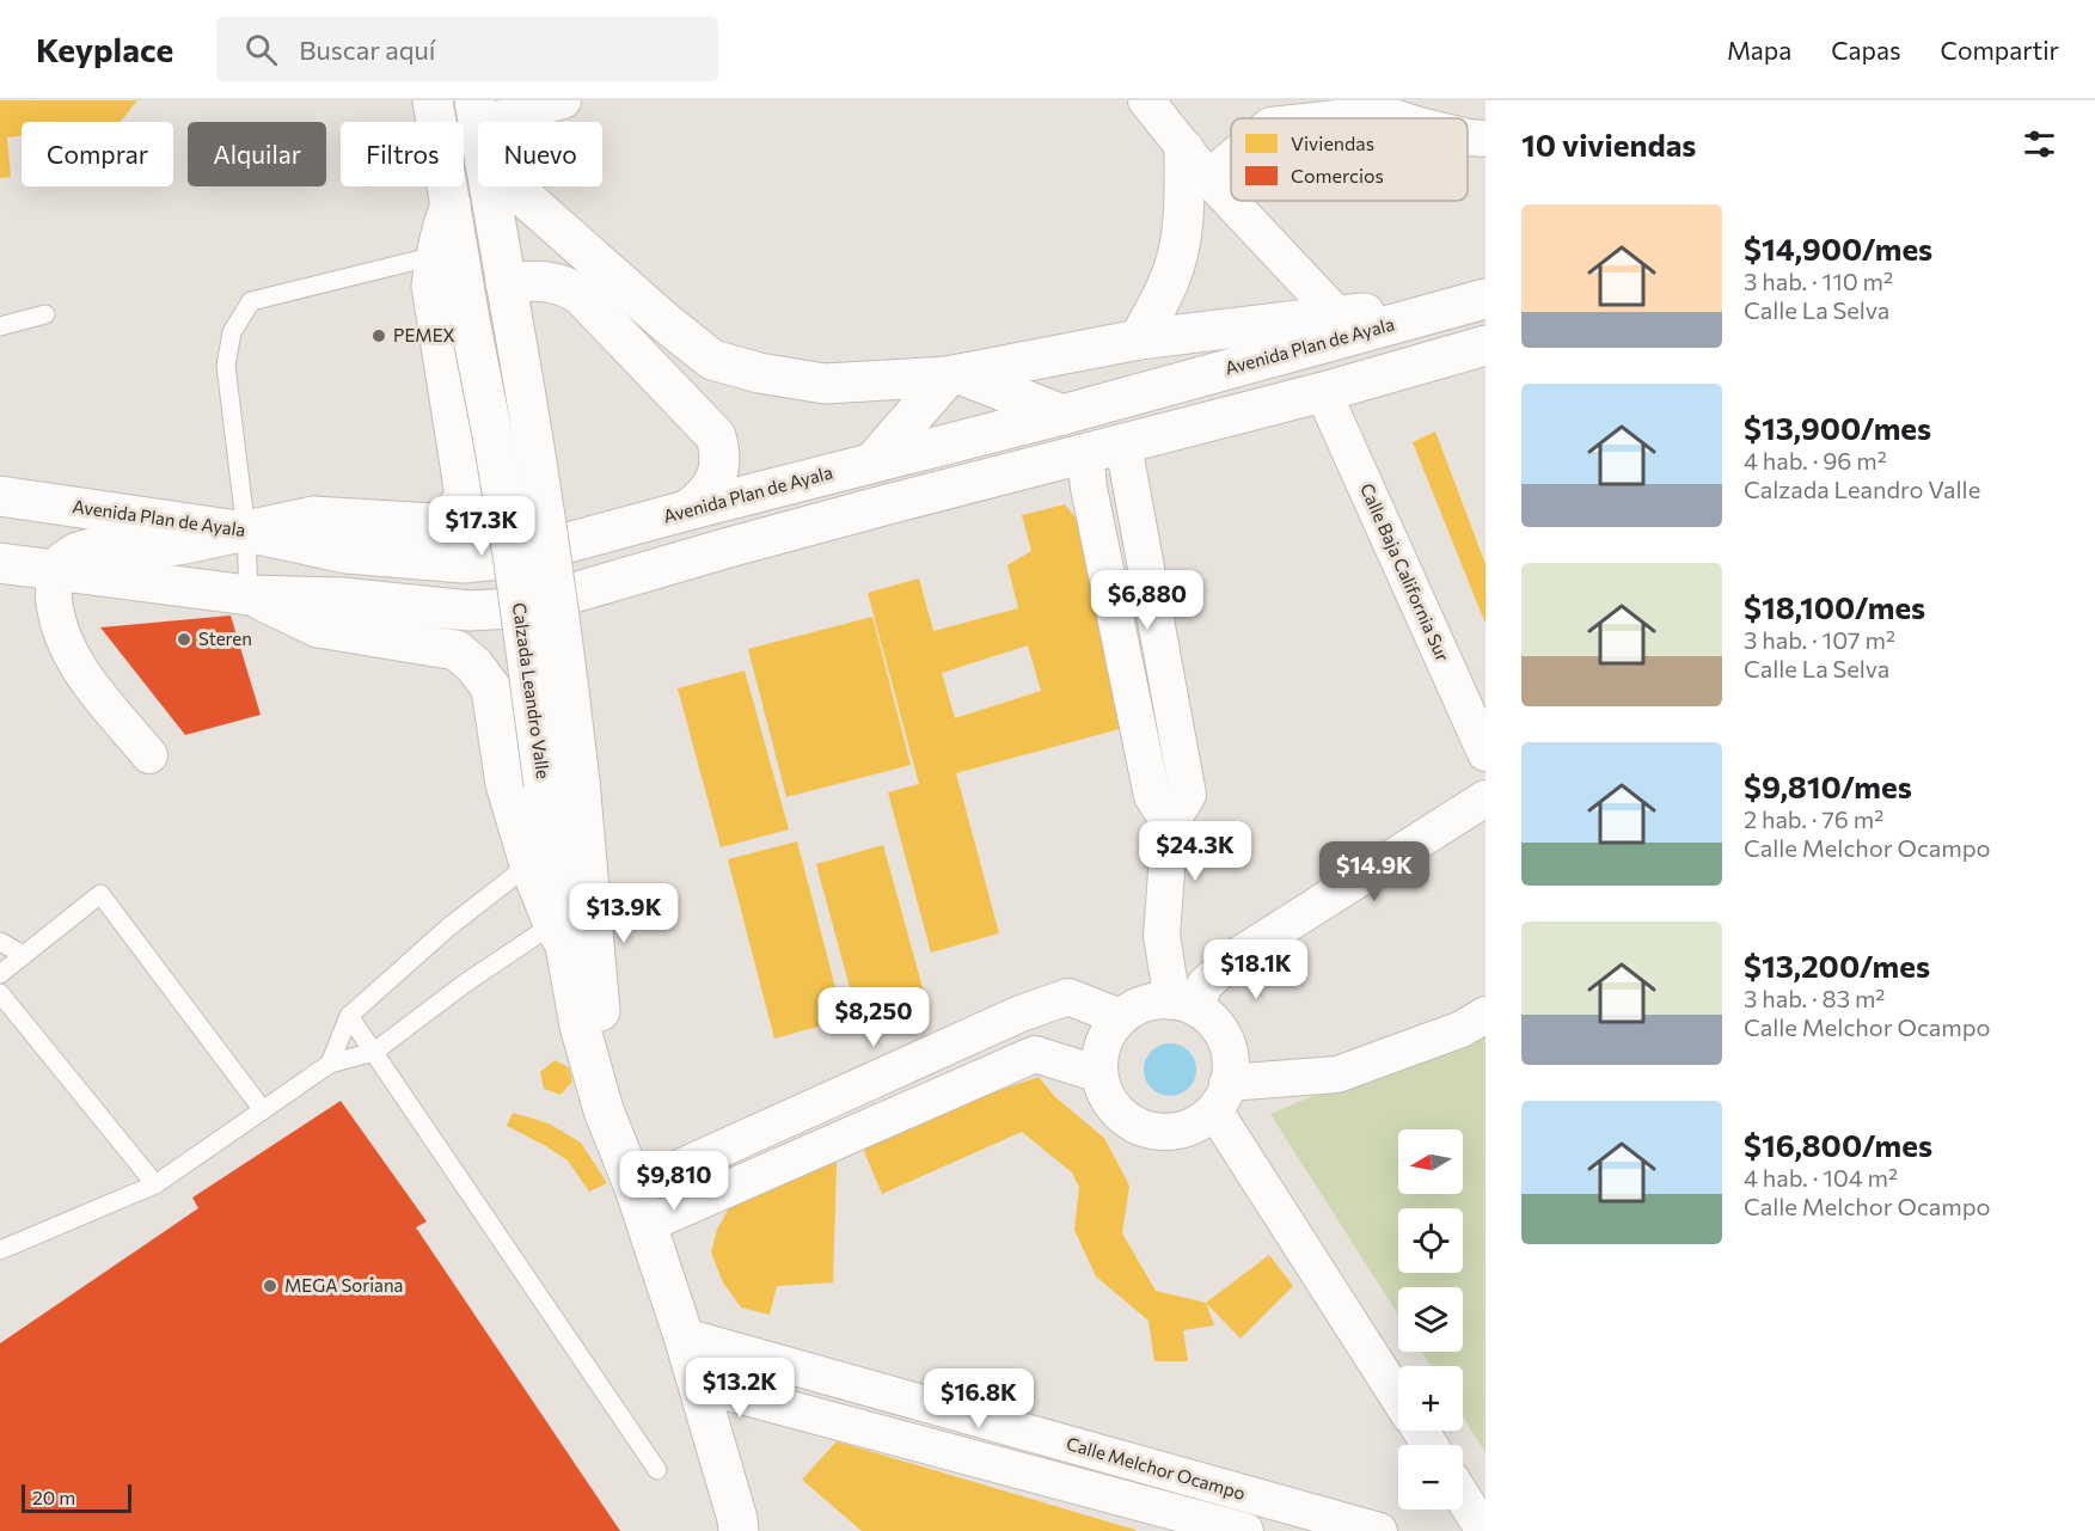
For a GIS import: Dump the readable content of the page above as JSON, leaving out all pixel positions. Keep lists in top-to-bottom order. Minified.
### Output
{"streets":{"main road":["Avenida Plan de Ayala","Calzada Leandro Valle"],"street":["Calle Baja California Sur","Calle Melchor Ocampo"]},"crossings":[["Calzada Leandro Valle","Calle Melchor Ocampo"]],"places":["PEMEX","Steren","MEGA Soriana"],"legend":["Viviendas","Comercios"],"scale_bar":"20 m","north":"left","page":{"header":"Keyplace","search":"Buscar aquí","nav":["Mapa","Capas","Compartir"],"heading":"10 viviendas","chip":["Comprar","Alquilar","Filtros","Nuevo"],"list":[{"name":"$14,900/mes","note":"3 hab. · 110 m² · Calle La Selva"},{"name":"$13,900/mes","note":"4 hab. · 96 m² · Calzada Leandro Valle"},{"name":"$18,100/mes","note":"3 hab. · 107 m² · Calle La Selva"},{"name":"$9,810/mes","note":"2 hab. · 76 m² · Calle Melchor Ocampo"},{"name":"$13,200/mes","note":"3 hab. · 83 m² · Calle Melchor Ocampo"},{"name":"$16,800/mes","note":"4 hab. · 104 m² · Calle Melchor Ocampo"}],"price":["$17.3K","$6,880","$24.3K","$14.9K","$13.9K","$18.1K","$8,250","$9,810","$13.2K","$16.8K"],"map_buttons":["+","−"],"scale":"20 m"}}
